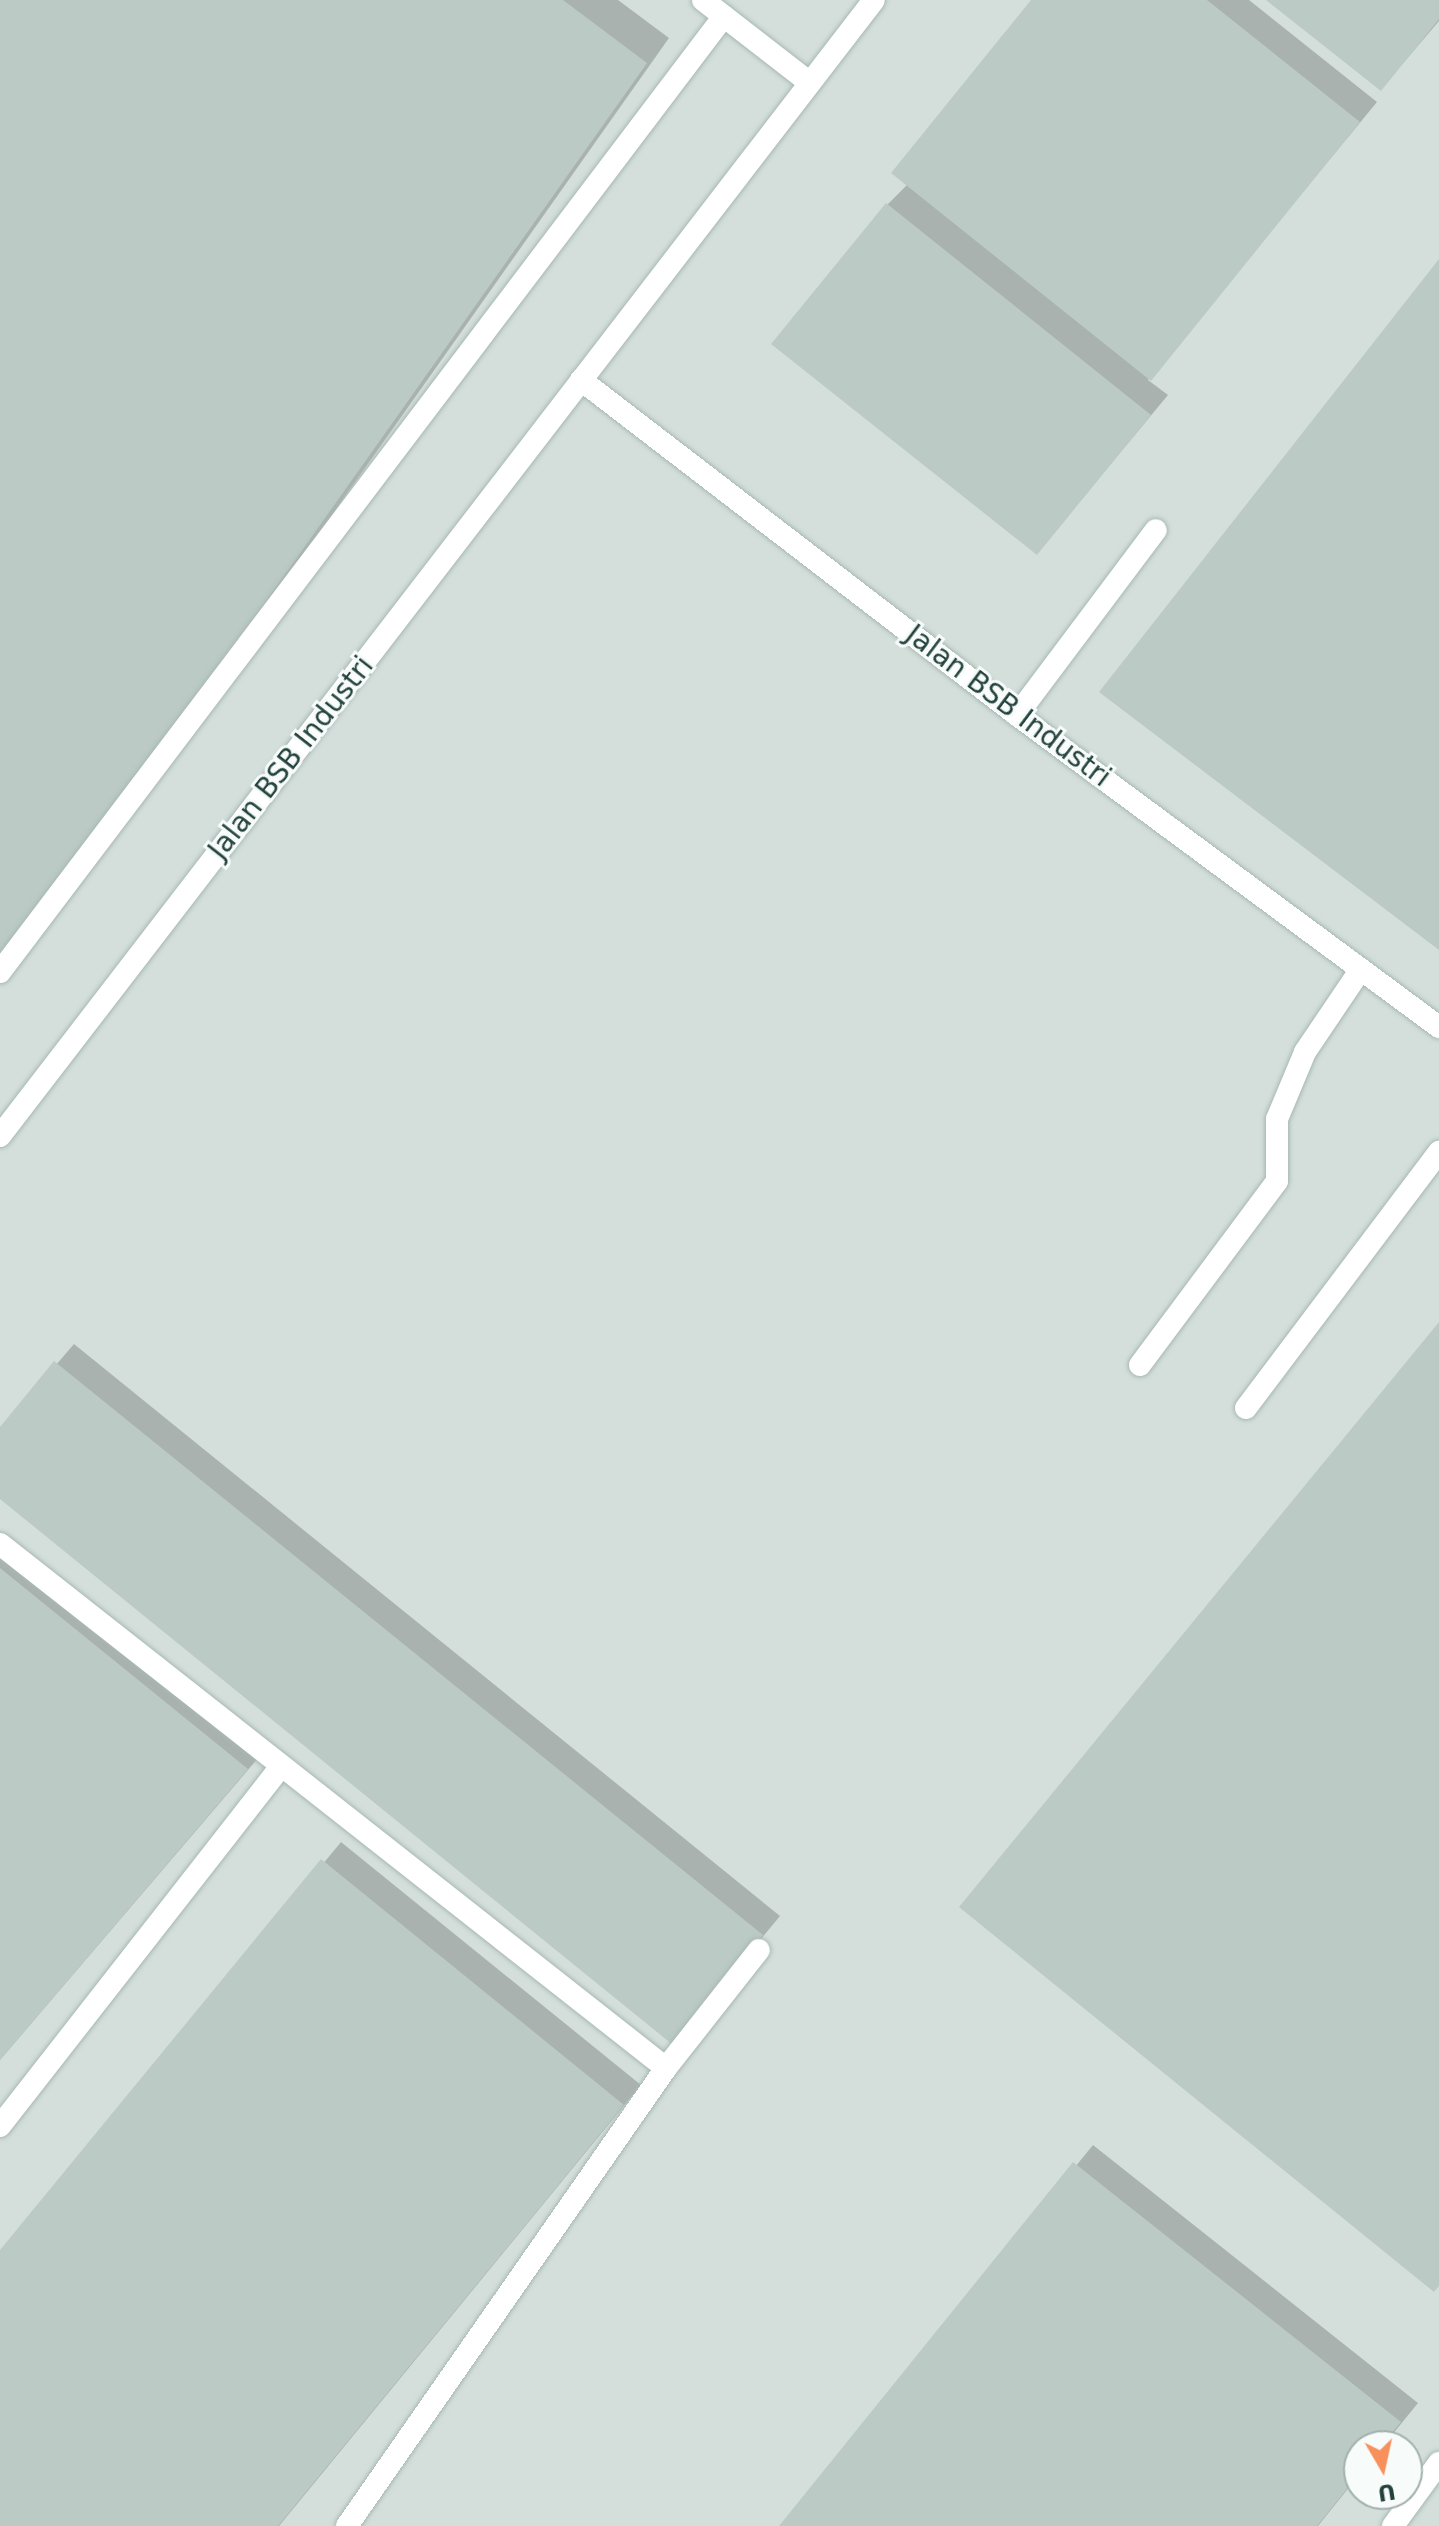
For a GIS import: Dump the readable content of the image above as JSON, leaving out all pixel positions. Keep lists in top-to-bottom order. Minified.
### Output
{"streets":{"lane":["Jalan BSB Industri"]},"north":"bottom"}
